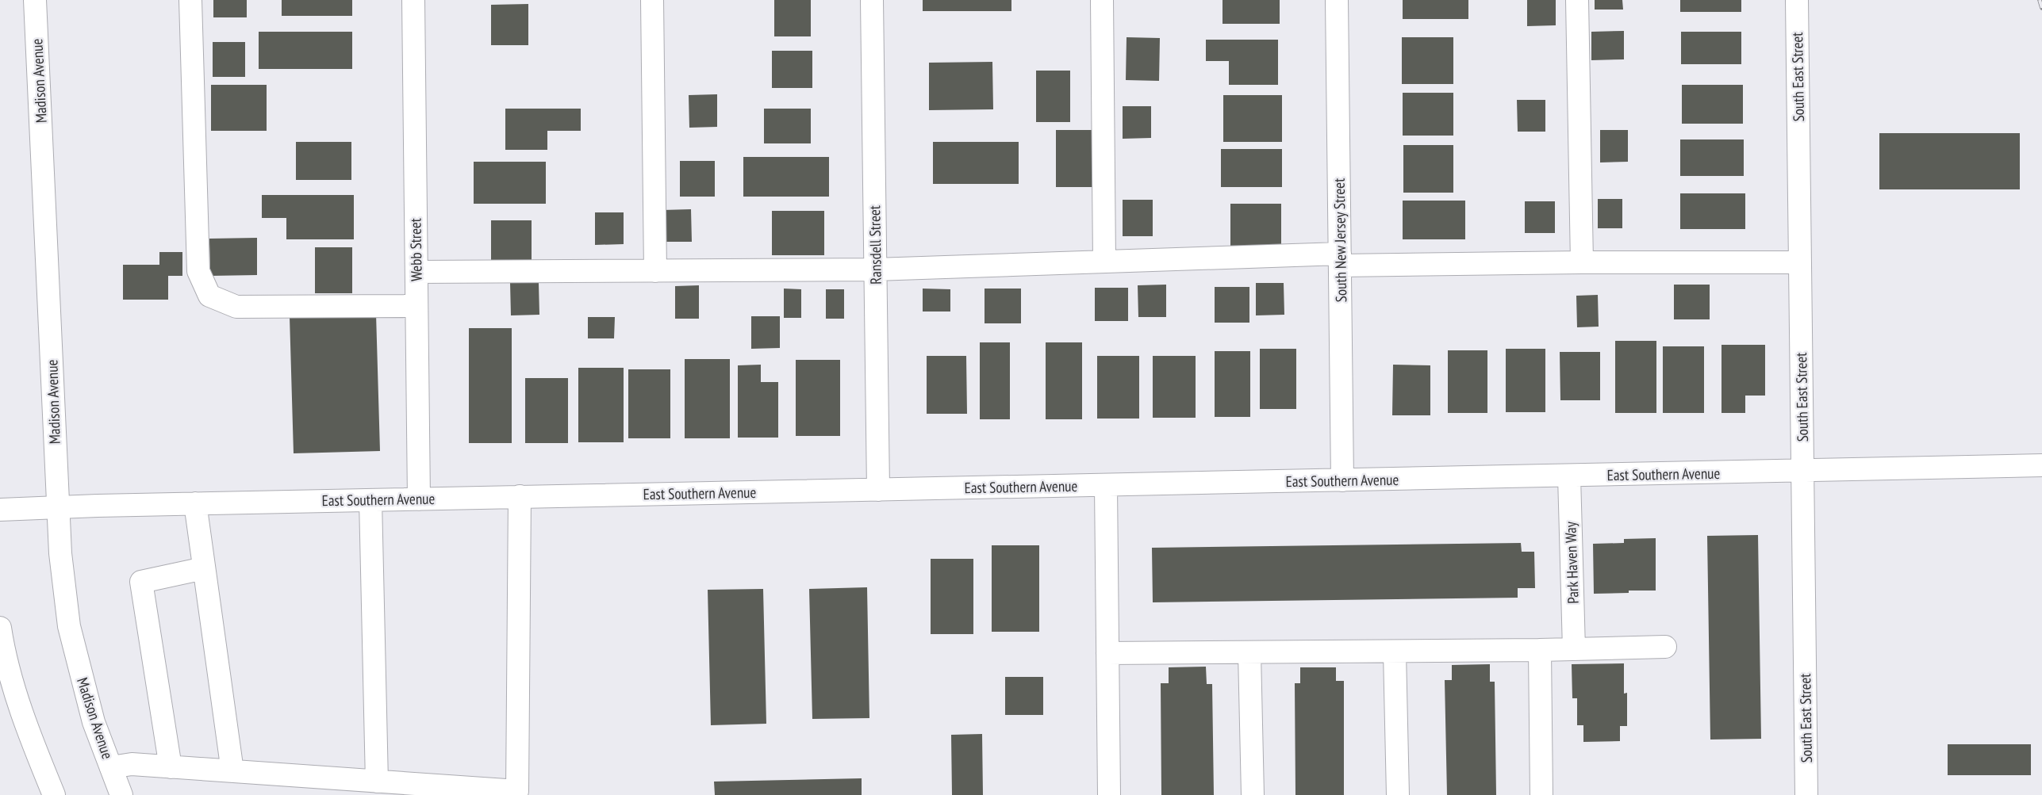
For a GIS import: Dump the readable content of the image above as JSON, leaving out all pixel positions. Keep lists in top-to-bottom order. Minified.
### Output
{"streets":{"street":["South East Street","Madison Avenue","South New Jersey Street","Ransdell Street","Webb Street","East Southern Avenue","Park Haven Way"]},"crossings":[["South East Street","East Southern Avenue"],["Madison Avenue","East Southern Avenue"],["South New Jersey Street","East Southern Avenue"],["Ransdell Street","East Southern Avenue"],["Webb Street","East Southern Avenue"],["East Southern Avenue","Park Haven Way"]]}
